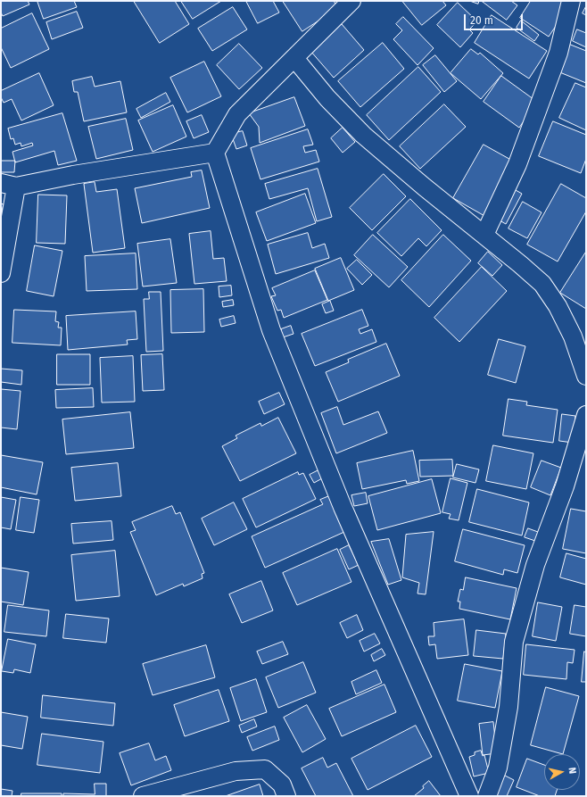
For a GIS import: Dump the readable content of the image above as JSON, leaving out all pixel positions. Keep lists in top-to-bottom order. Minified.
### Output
{"scale_bar":"20 m","north":"right"}
